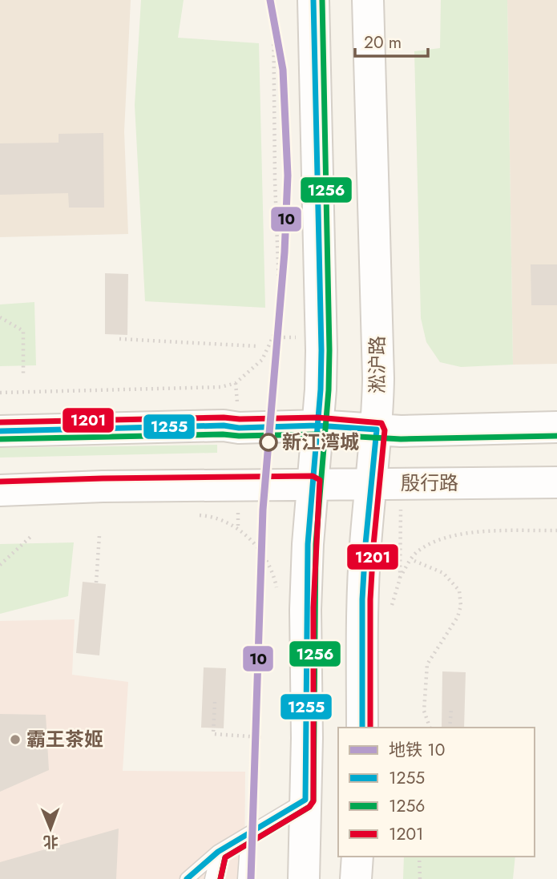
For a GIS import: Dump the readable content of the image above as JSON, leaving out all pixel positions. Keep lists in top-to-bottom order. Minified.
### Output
{"streets":{"main road":["淞沪路","殷行路"]},"crossings":[["淞沪路","殷行路"]],"places":["新江湾城","霸王茶姬"],"lines":["metro line 10","transit line 1255","transit line 1256","transit line 1201"],"legend":["地铁 10","1255","1256","1201"],"scale_bar":"20 m","north":"bottom"}
